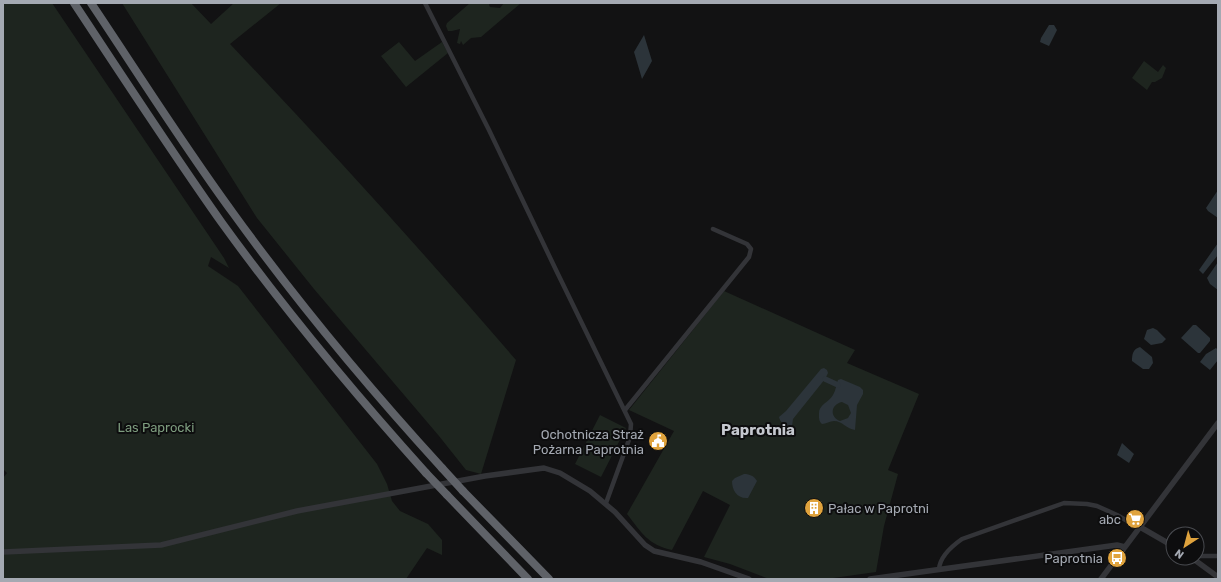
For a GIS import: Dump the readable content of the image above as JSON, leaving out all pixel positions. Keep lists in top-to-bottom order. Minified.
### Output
{"districts":["Paprotnia"],"parks":["Las Paprocki"],"places":{"public building":["Ochotnicza Straż Pożarna Paprotnia"],"building":["Pałac w Paprotni"],"supermarket":["abc"],"bus stop":["Paprotnia"]},"north":"bottom left"}
